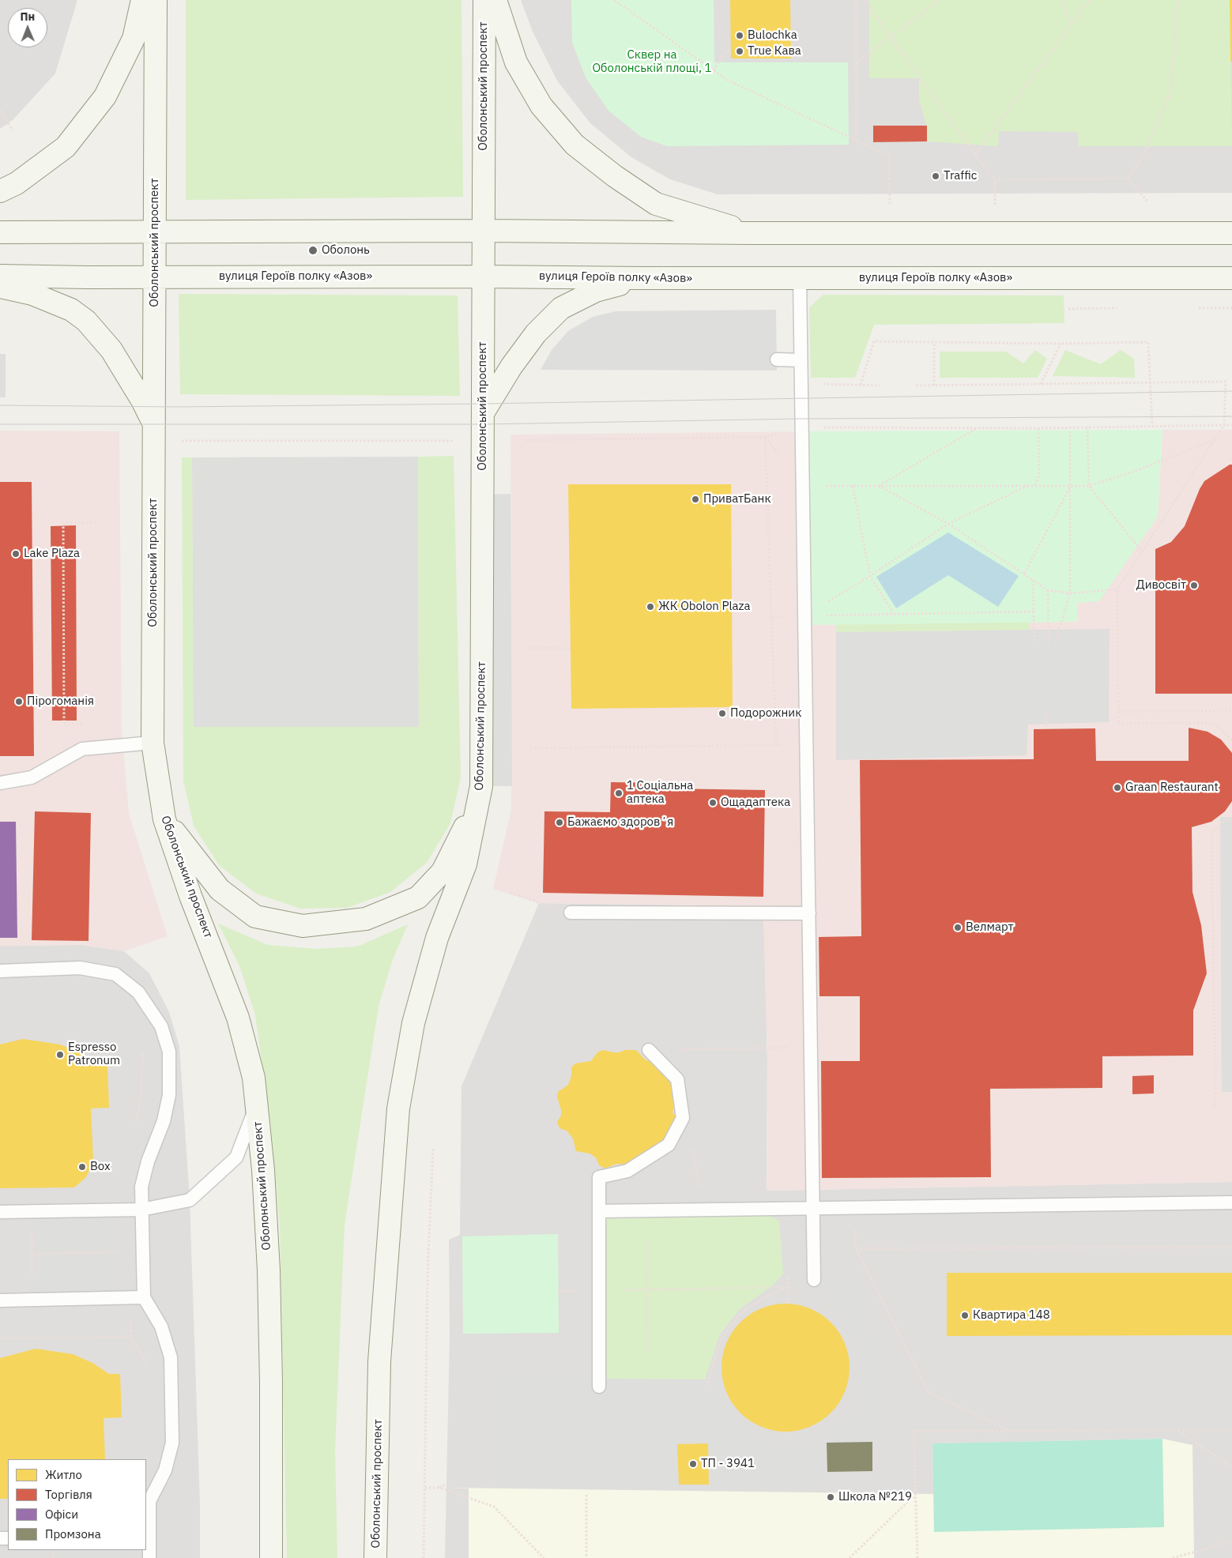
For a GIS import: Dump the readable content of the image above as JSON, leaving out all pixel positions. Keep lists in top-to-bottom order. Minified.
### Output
{"streets":{"main road":["Оболонський проспект","вулиця Героїв полку «Азов»"]},"crossings":[["Оболонський проспект","вулиця Героїв полку «Азов»"]],"parks":["Сквер на Оболонській площі, 1"],"places":["Bulochka","True Кава","Traffic","Оболонь","ПриватБанк","Lake Plaza","Дивосвіт","ЖК Obolon Plaza","Пірогоманія","Подорожник","Graan Restaurant","1 Соціальна аптека","Ощадаптека","Бажаємо здоровʼя","Велмарт","Espresso Patronum","Box","Квартира 148","ТП - 3941","Школа №219"],"legend":["Житло","Торгівля","Офіси","Промзона"],"north":"top"}
